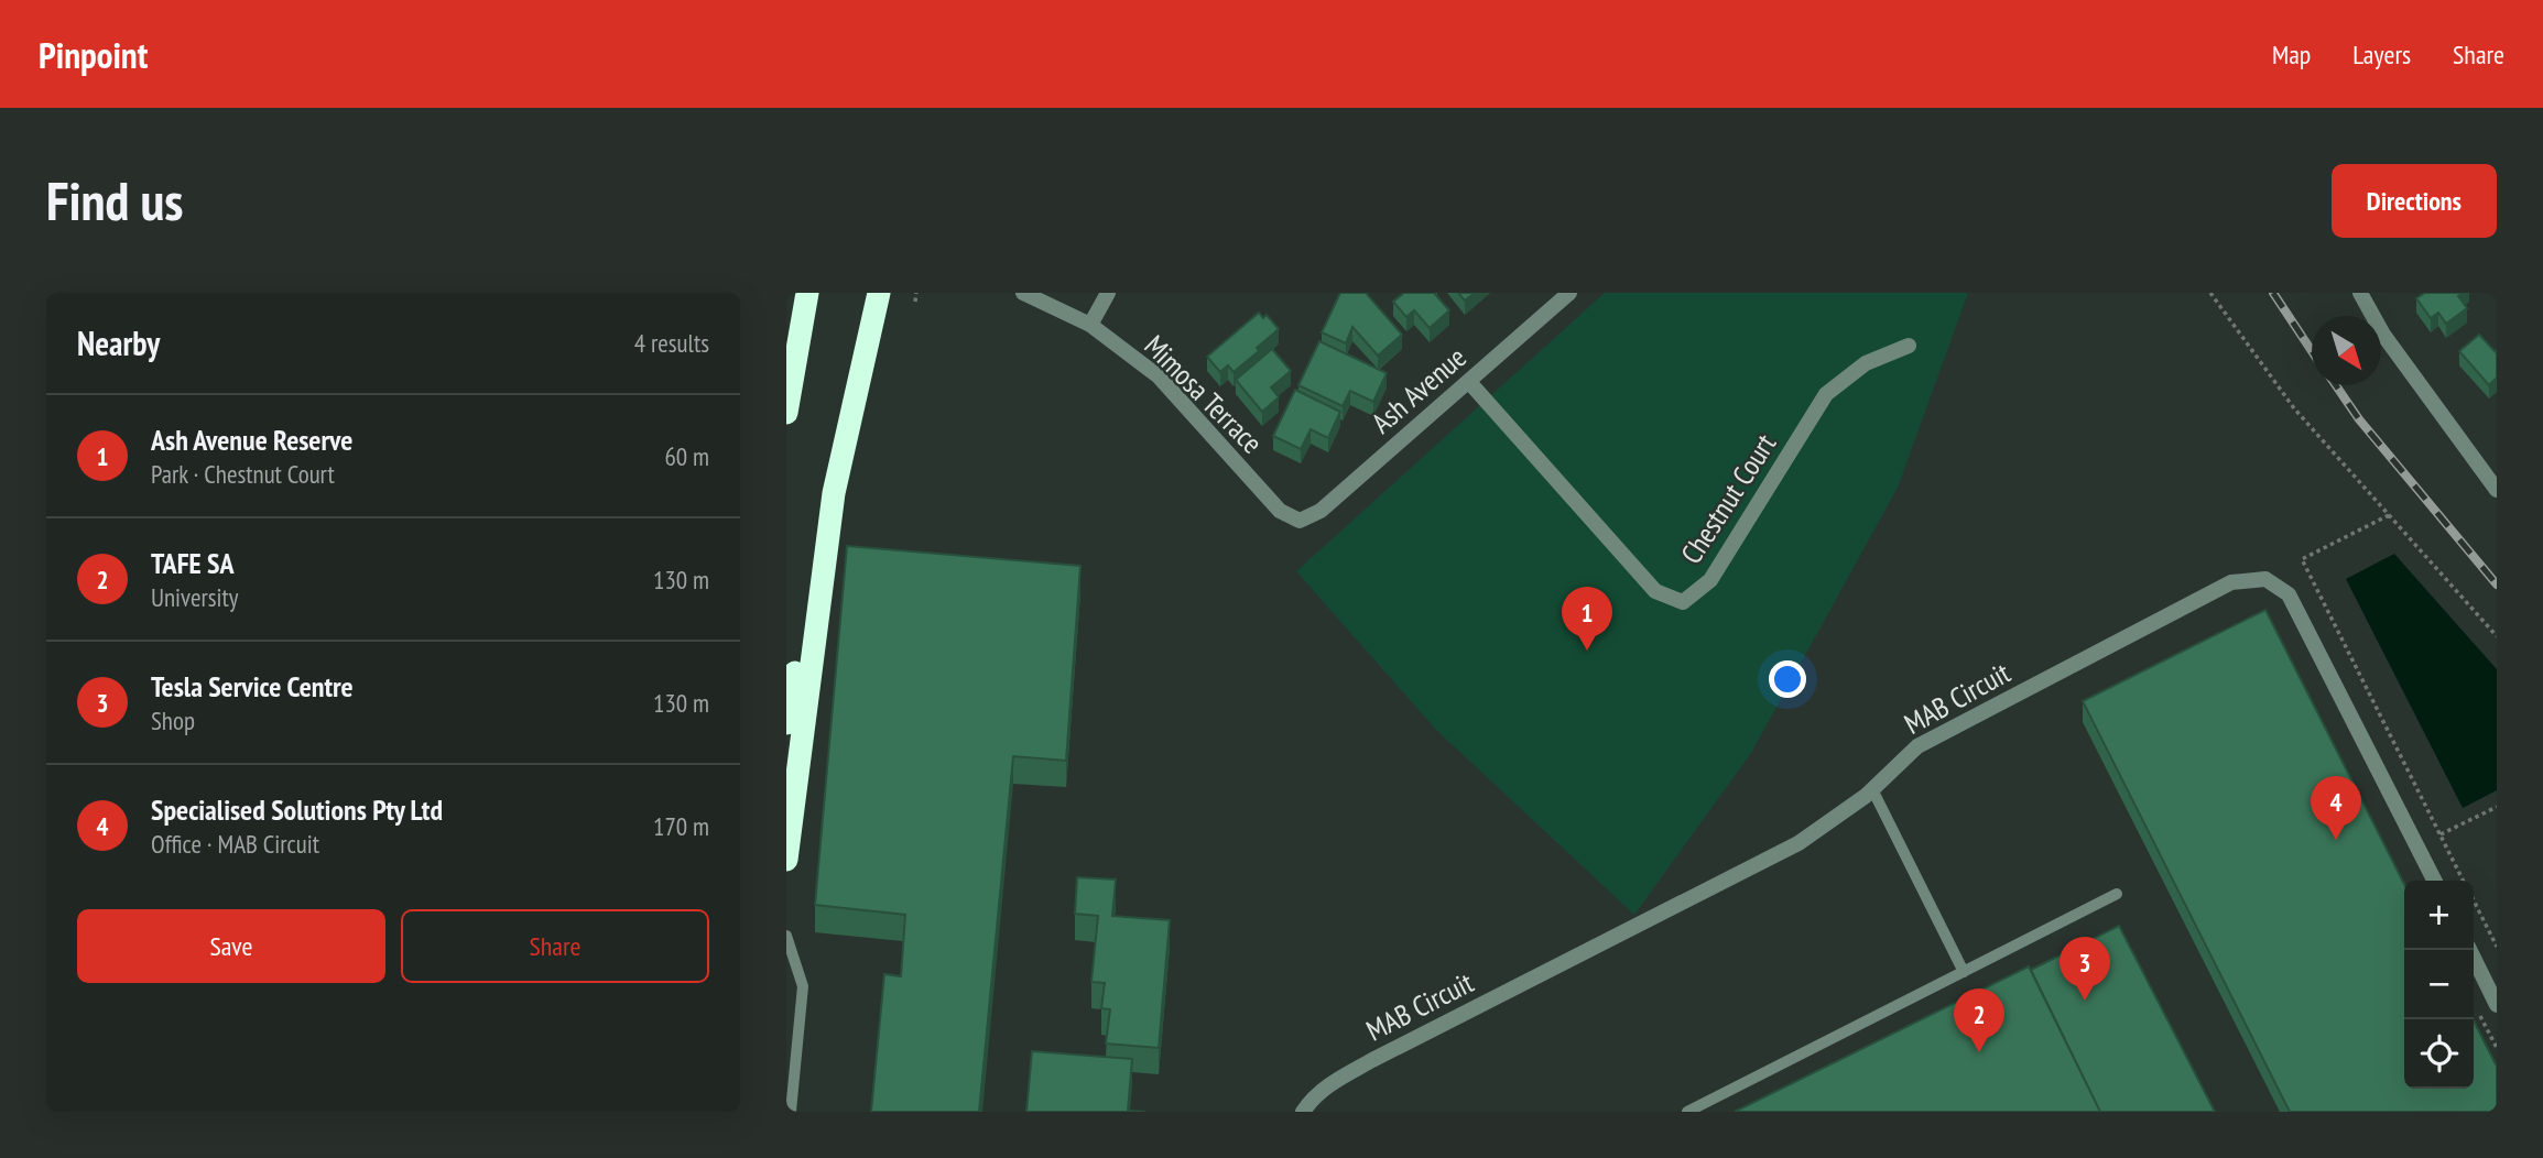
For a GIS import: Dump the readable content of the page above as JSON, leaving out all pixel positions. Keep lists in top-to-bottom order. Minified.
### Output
{"streets":{"street":["Ash Avenue","Mimosa Terrace","Chestnut Court","MAB Circuit"]},"crossings":[["Ash Avenue","Mimosa Terrace"],["Ash Avenue","Chestnut Court"]],"north":"bottom right","page":{"header":"Pinpoint","nav":["Map","Layers","Share"],"buttons":["Directions",["Save","Share"]],"title":"Find us","heading":["Nearby","4 results"],"list":[{"mark":"1","name":"Ash Avenue Reserve","note":"Park · Chestnut Court","value":"60 m"},{"mark":"2","name":"TAFE SA","note":"University","value":"130 m"},{"mark":"3","name":"Tesla Service Centre","note":"Shop","value":"130 m"},{"mark":"4","name":"Specialised Solutions Pty Ltd","note":"Office · MAB Circuit","value":"170 m"}],"pins":["1","4","3","2"],"map_buttons":["+","−"]}}
